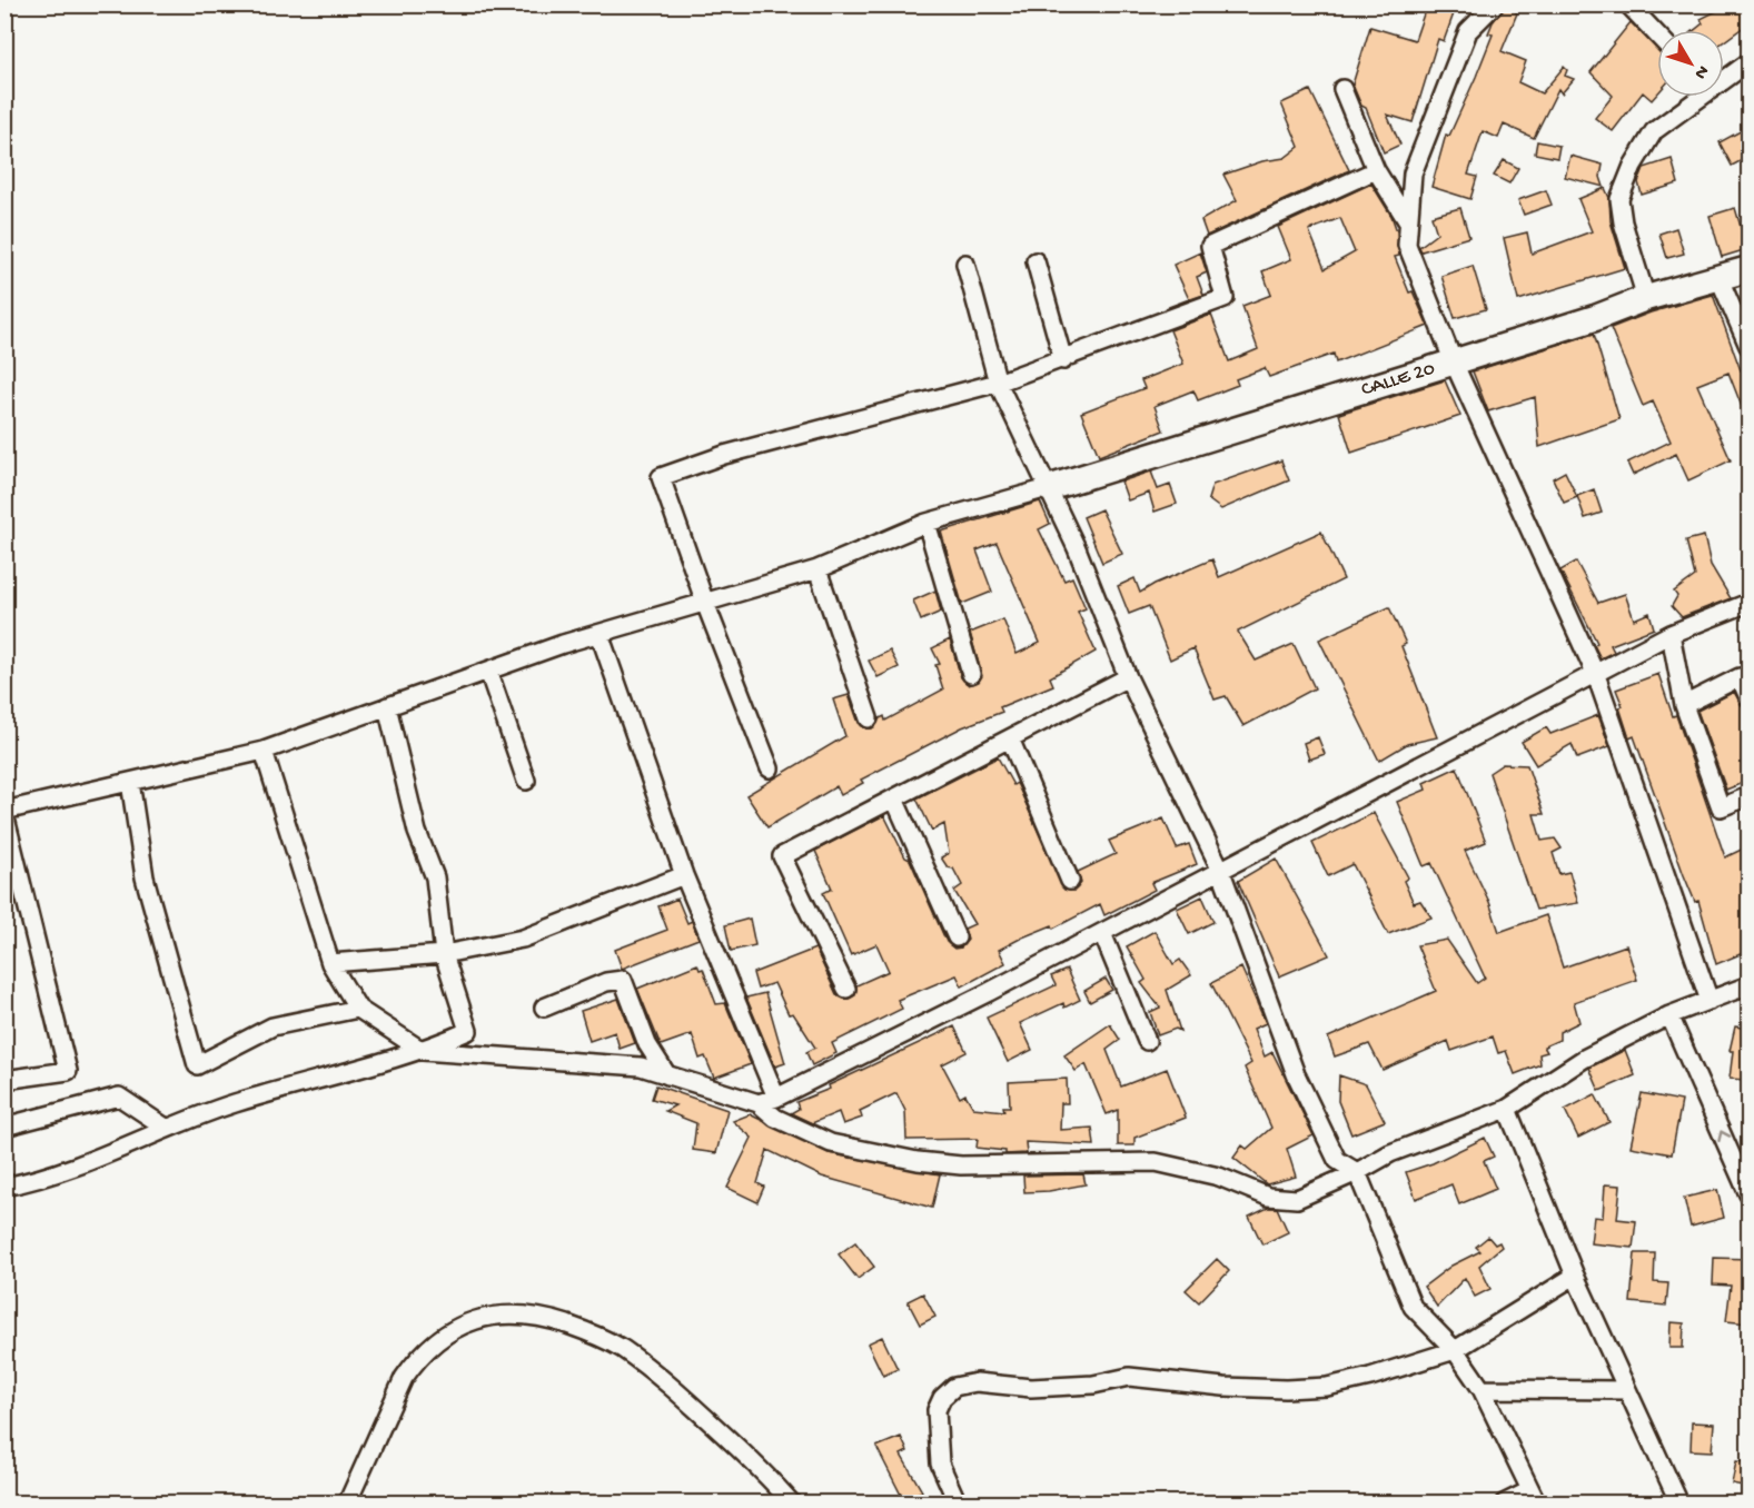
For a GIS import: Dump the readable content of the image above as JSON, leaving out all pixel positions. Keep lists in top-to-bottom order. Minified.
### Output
{"streets":{"main road":["CALLE 20"]},"north":"bottom right"}
